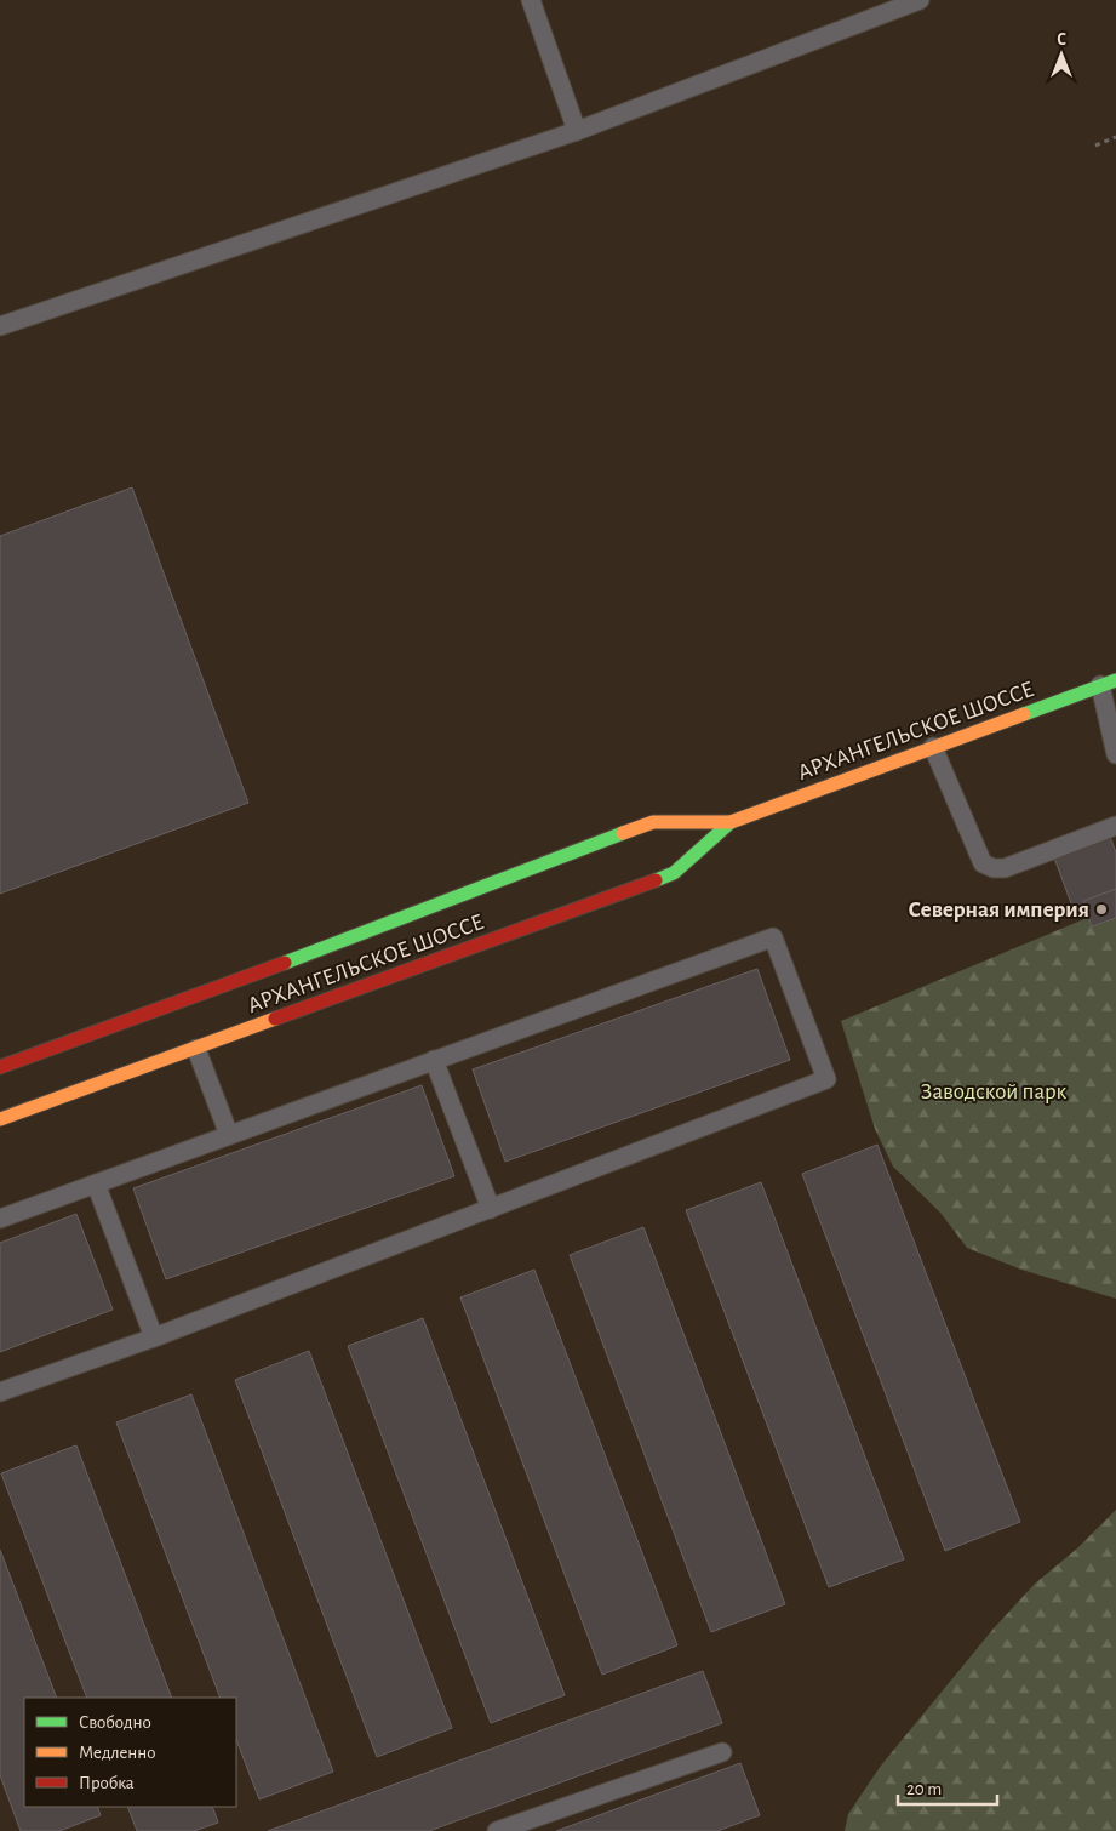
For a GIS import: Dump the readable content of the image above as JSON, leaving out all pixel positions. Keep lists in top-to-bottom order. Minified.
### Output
{"streets":{"main road":["АРХАНГЕЛЬСКОЕ ШОССЕ"]},"parks":["Заводской парк"],"places":["Северная империя"],"legend":["Свободно","Медленно","Пробка"],"scale_bar":"20 m","north":"top"}
